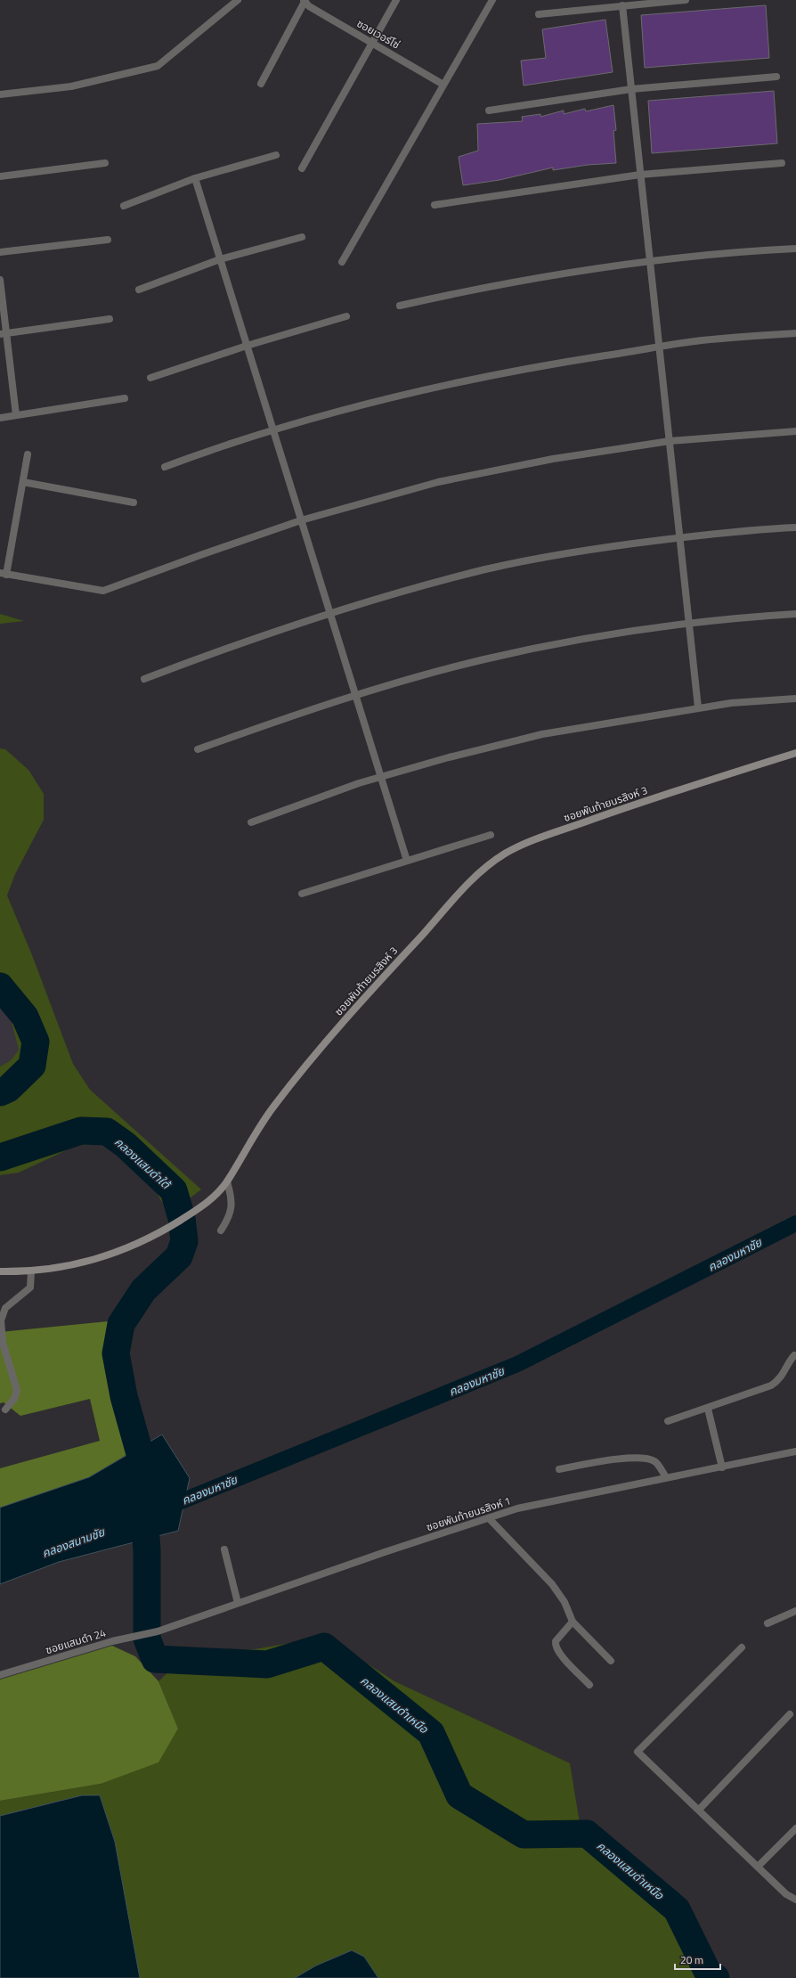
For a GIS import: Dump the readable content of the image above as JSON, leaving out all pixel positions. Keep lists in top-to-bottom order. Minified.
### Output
{"streets":{"street":["ซอยเวอร์โซ่","ซอยพันท้ายนรสิงห์ 3","ซอยพันท้ายนรสิงห์ 1","ซอยแสมดำ 24"]},"crossings":[["ซอยพันท้ายนรสิงห์ 1","ซอยแสมดำ 24"]],"water":["คลองแสมดำใต้","คลองมหาชัย","คลองสนามชัย","คลองแสมดำเหนือ"],"scale_bar":"20 m"}
